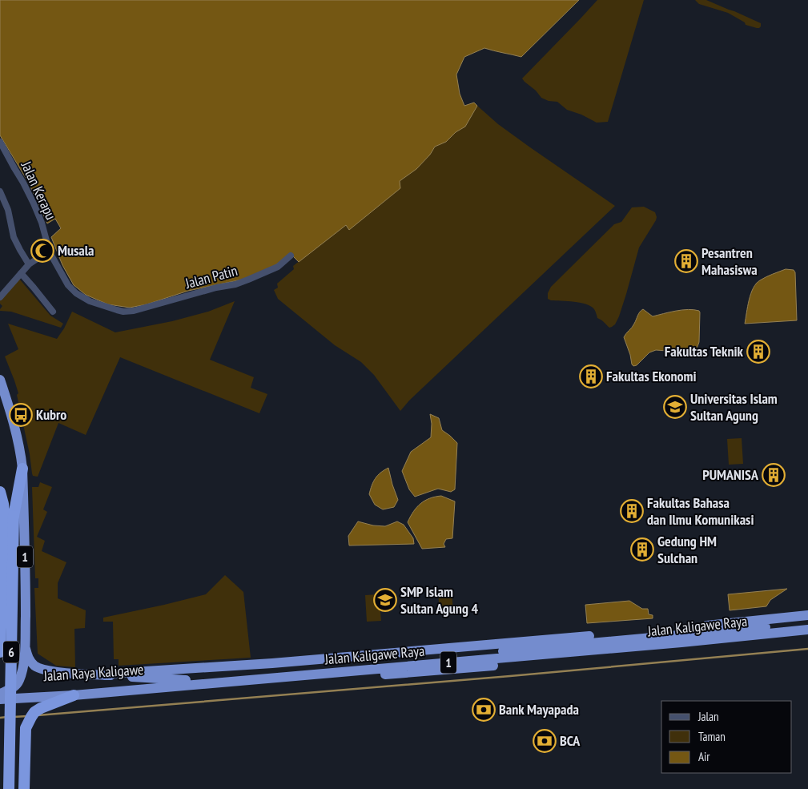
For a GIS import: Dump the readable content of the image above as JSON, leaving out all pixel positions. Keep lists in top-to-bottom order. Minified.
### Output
{"streets":{"highway":["1","Jalan Kaligawe Raya","6","Jalan Raya Kaligawe"],"street":["Jalan Kerapu","Jalan Patin"]},"crossings":[["Jalan Kerapu","Jalan Patin"],["1","Jalan Kaligawe Raya"],["1","6"],["1","Jalan Raya Kaligawe"],["Jalan Kaligawe Raya","Jalan Raya Kaligawe"]],"places":{"mosque":["Musala"],"building":["Pesantren Mahasiswa","Fakultas Teknik","Fakultas Ekonomi","PUMANISA","Fakultas Bahasa dan Ilmu Komunikasi","Gedung HM Sulchan"],"school or university":["Universitas Islam Sultan Agung","SMP Islam Sultan Agung 4"],"bus stop":["Kubro"],"bank":["Bank Mayapada","BCA"]},"legend":["Jalan","Taman","Air"]}
